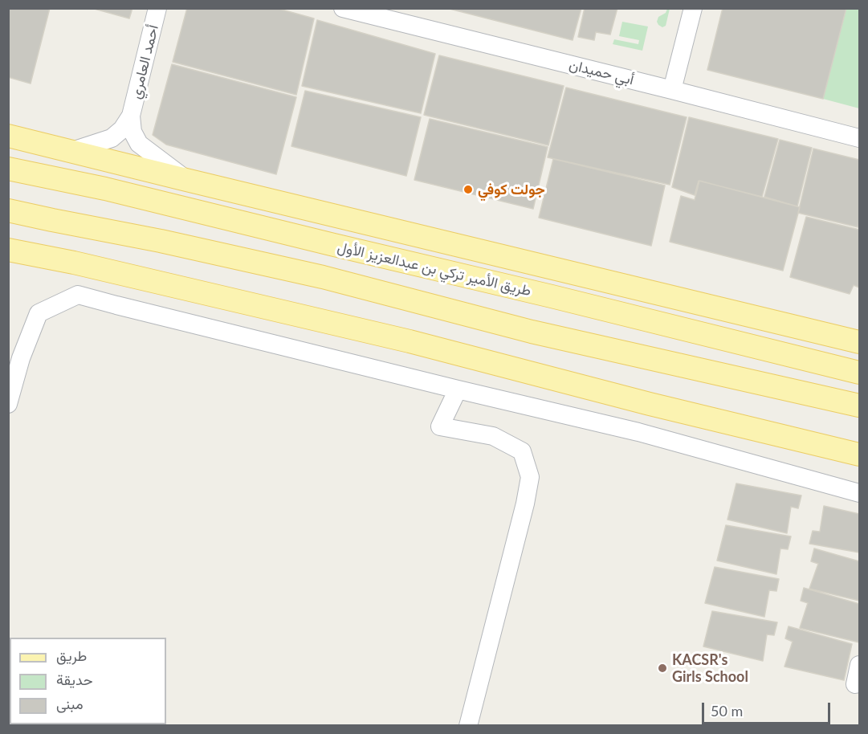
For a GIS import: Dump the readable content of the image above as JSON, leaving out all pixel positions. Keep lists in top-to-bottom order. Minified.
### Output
{"streets":{"main road":["طريق الأمير تركي بن عبدالعزيز الأول"],"street":["أحمد العامري","أبي حميدان"]},"places":["جولت كوفي","KACSR's Girls School"],"legend":["طريق","حديقة","مبنى"],"scale_bar":"50 m"}
